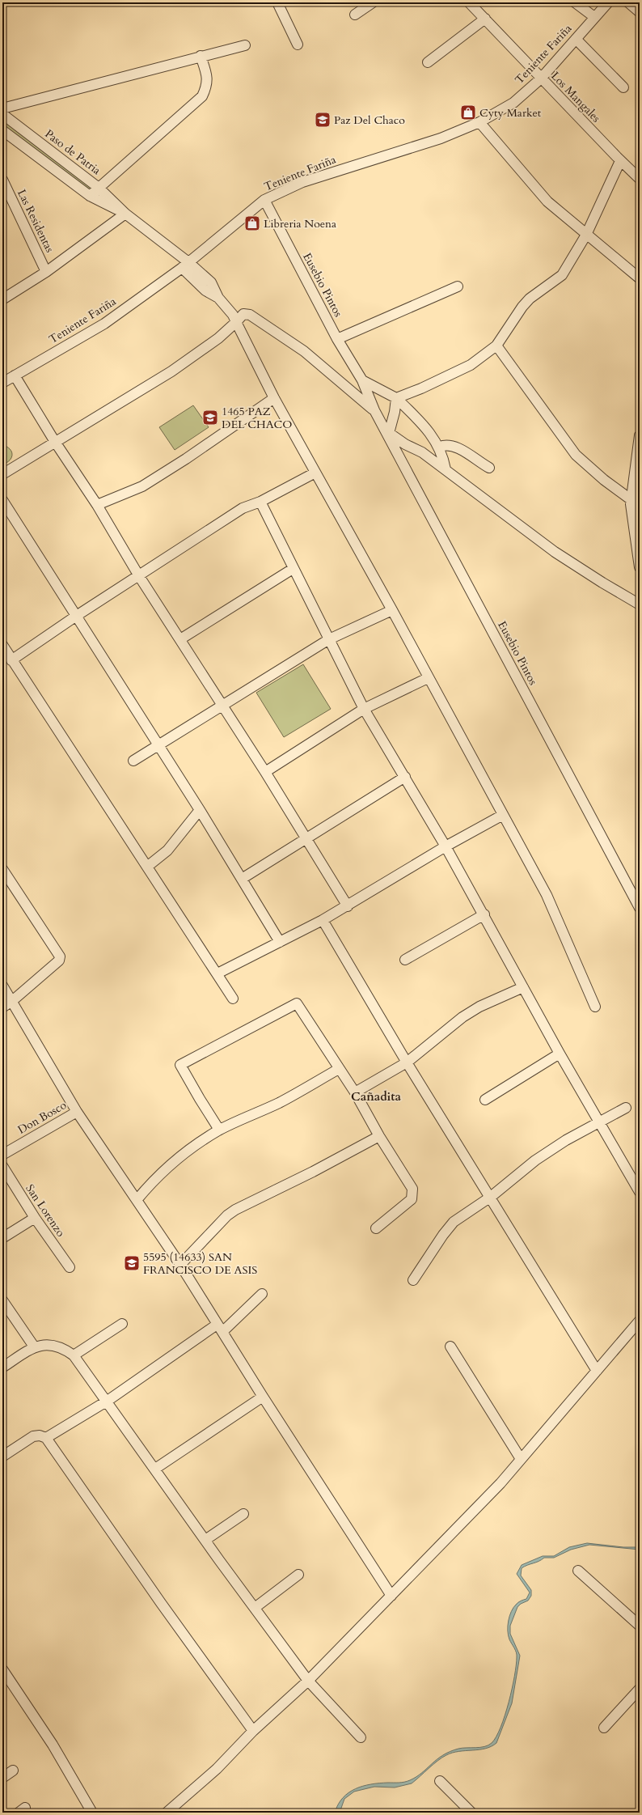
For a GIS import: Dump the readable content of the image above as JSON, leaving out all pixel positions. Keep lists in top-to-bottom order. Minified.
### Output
{"streets":{"street":["Teniente Fariña","Los Mangales","Paso de Patria","Las Residentas","Eusebio Pintos","Don Bosco","San Lorenzo"]},"crossings":[["Teniente Fariña","Los Mangales"],["Teniente Fariña","Paso de Patria"],["Teniente Fariña","Eusebio Pintos"]],"districts":["Cañadita"],"places":{"shop":["Cyty Market","Libreria Noena"],"school or university":["Paz Del Chaco","1465 PAZ DEL CHACO","5595 (14633) SAN FRANCISCO DE ASIS"]}}
